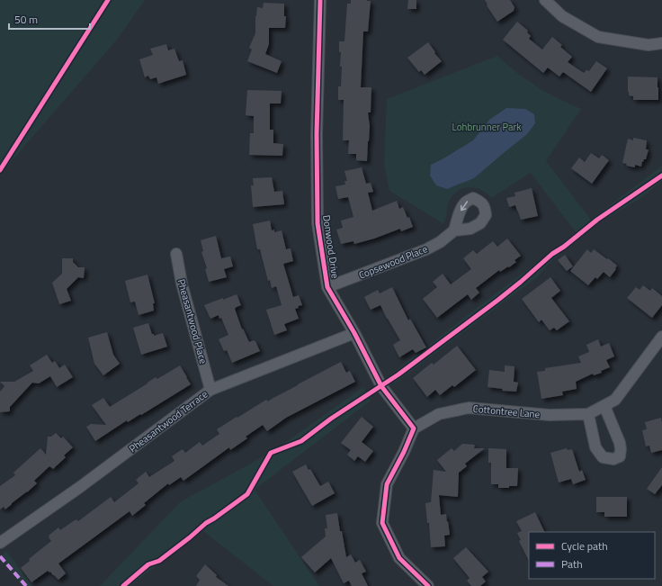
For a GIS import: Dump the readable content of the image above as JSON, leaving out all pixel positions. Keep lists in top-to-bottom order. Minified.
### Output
{"streets":{"street":["Donwood Drive","Copsewood Place","Pheasantwood Place","Cottontree Lane","Pheasantwood Terrace"]},"crossings":[["Donwood Drive","Copsewood Place"],["Donwood Drive","Cottontree Lane"],["Donwood Drive","Pheasantwood Terrace"],["Pheasantwood Place","Pheasantwood Terrace"]],"parks":["Lohbrunner Park"],"legend":["Cycle path","Path"],"scale_bar":"50 m"}
